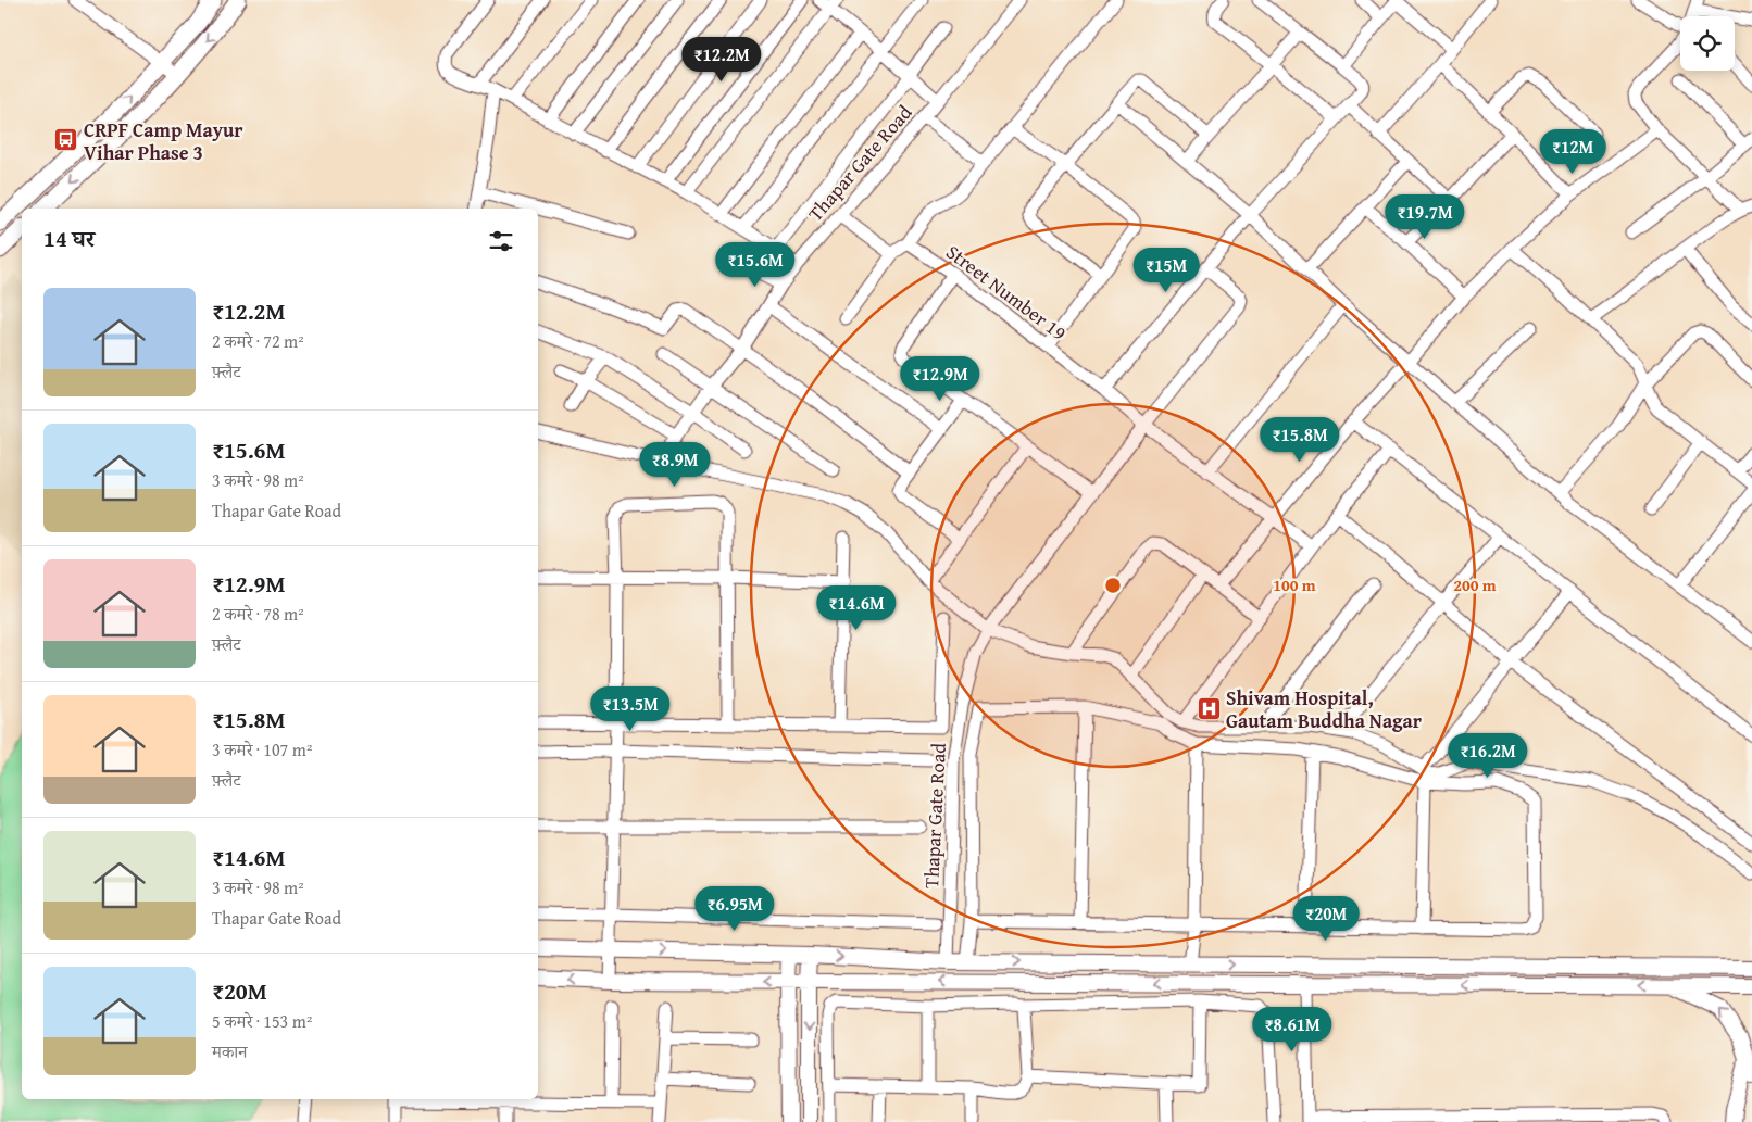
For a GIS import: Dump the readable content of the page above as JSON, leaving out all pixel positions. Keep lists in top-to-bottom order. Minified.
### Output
{"streets":{"street":["Thapar Gate Road","Street Number 19"]},"crossings":[["Thapar Gate Road","Street Number 19"]],"places":{"bus stop":["CRPF Camp Mayur Vihar Phase 3"],"hospital":["Shivam Hospital, Gautam Buddha Nagar"]},"page":{"price":["₹12.2M","₹12M","₹19.7M","₹15.6M","₹15M","₹12.9M","₹15.8M","₹8.9M","₹14.6M","₹13.5M","₹16.2M","₹6.95M","₹20M","₹8.61M"],"heading":"14 घर","list":[{"name":"₹12.2M","note":"2 कमरे · 72 m² · फ़्लैट"},{"name":"₹15.6M","note":"3 कमरे · 98 m² · Thapar Gate Road"},{"name":"₹12.9M","note":"2 कमरे · 78 m² · फ़्लैट"},{"name":"₹15.8M","note":"3 कमरे · 107 m² · फ़्लैट"},{"name":"₹14.6M","note":"3 कमरे · 98 m² · Thapar Gate Road"},{"name":"₹20M","note":"5 कमरे · 153 m² · मकान"}]},"rings":["100 m","200 m"]}
